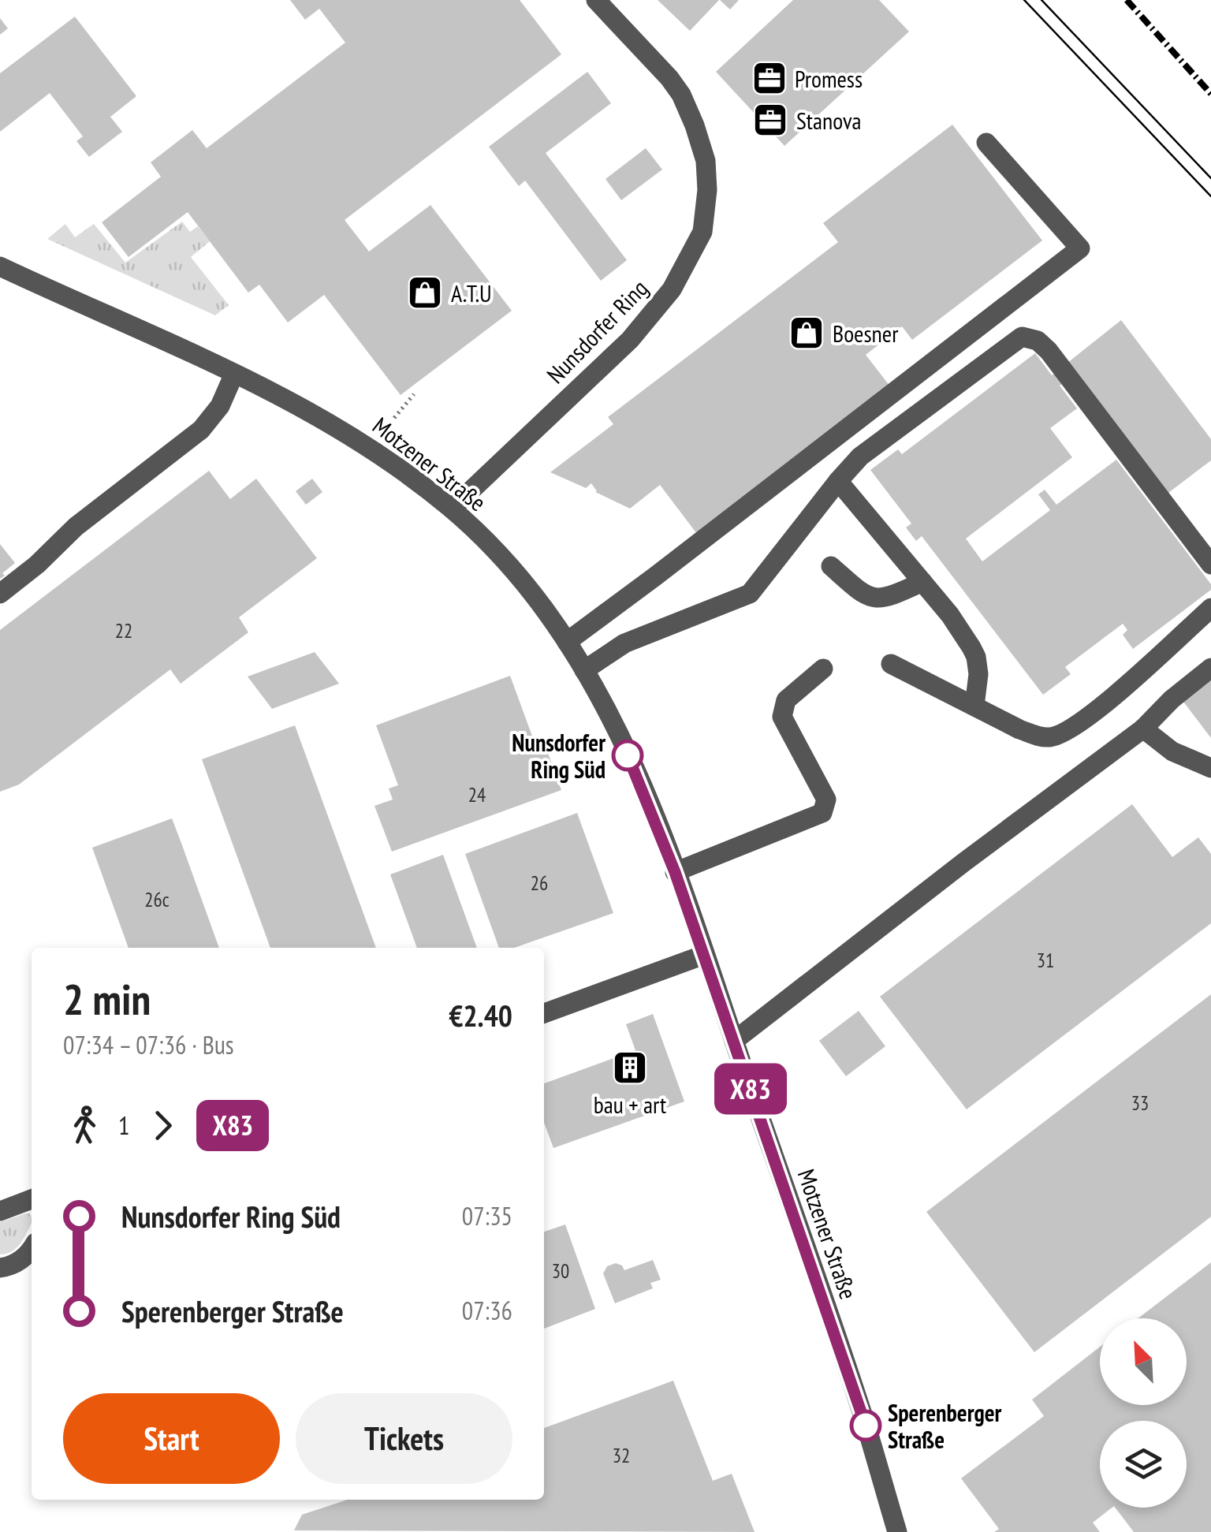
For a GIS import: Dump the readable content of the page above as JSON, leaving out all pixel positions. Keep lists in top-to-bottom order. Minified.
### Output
{"streets":{"street":["Nunsdorfer Ring","Motzener Straße"]},"crossings":[["Nunsdorfer Ring","Motzener Straße"]],"places":{"office":["Promess","Stanova"],"shop":["A.T.U","Boesner"],"other":["Nunsdorfer Ring Süd","Sperenberger Straße"],"building":["bau + art"]},"lines":["bus line X83"],"house_numbers":["22","24","26","26c","31","33","30","32"],"north":"top left","page":{"on_map":"X83","heading":["2 min","07:34 – 07:36 · Bus","€2.40"],"legs":["1","X83"],"list":[{"name":"Nunsdorfer Ring Süd","value":"07:35"},{"name":"Sperenberger Straße","value":"07:36"}],"buttons":["Start","Tickets"]}}
